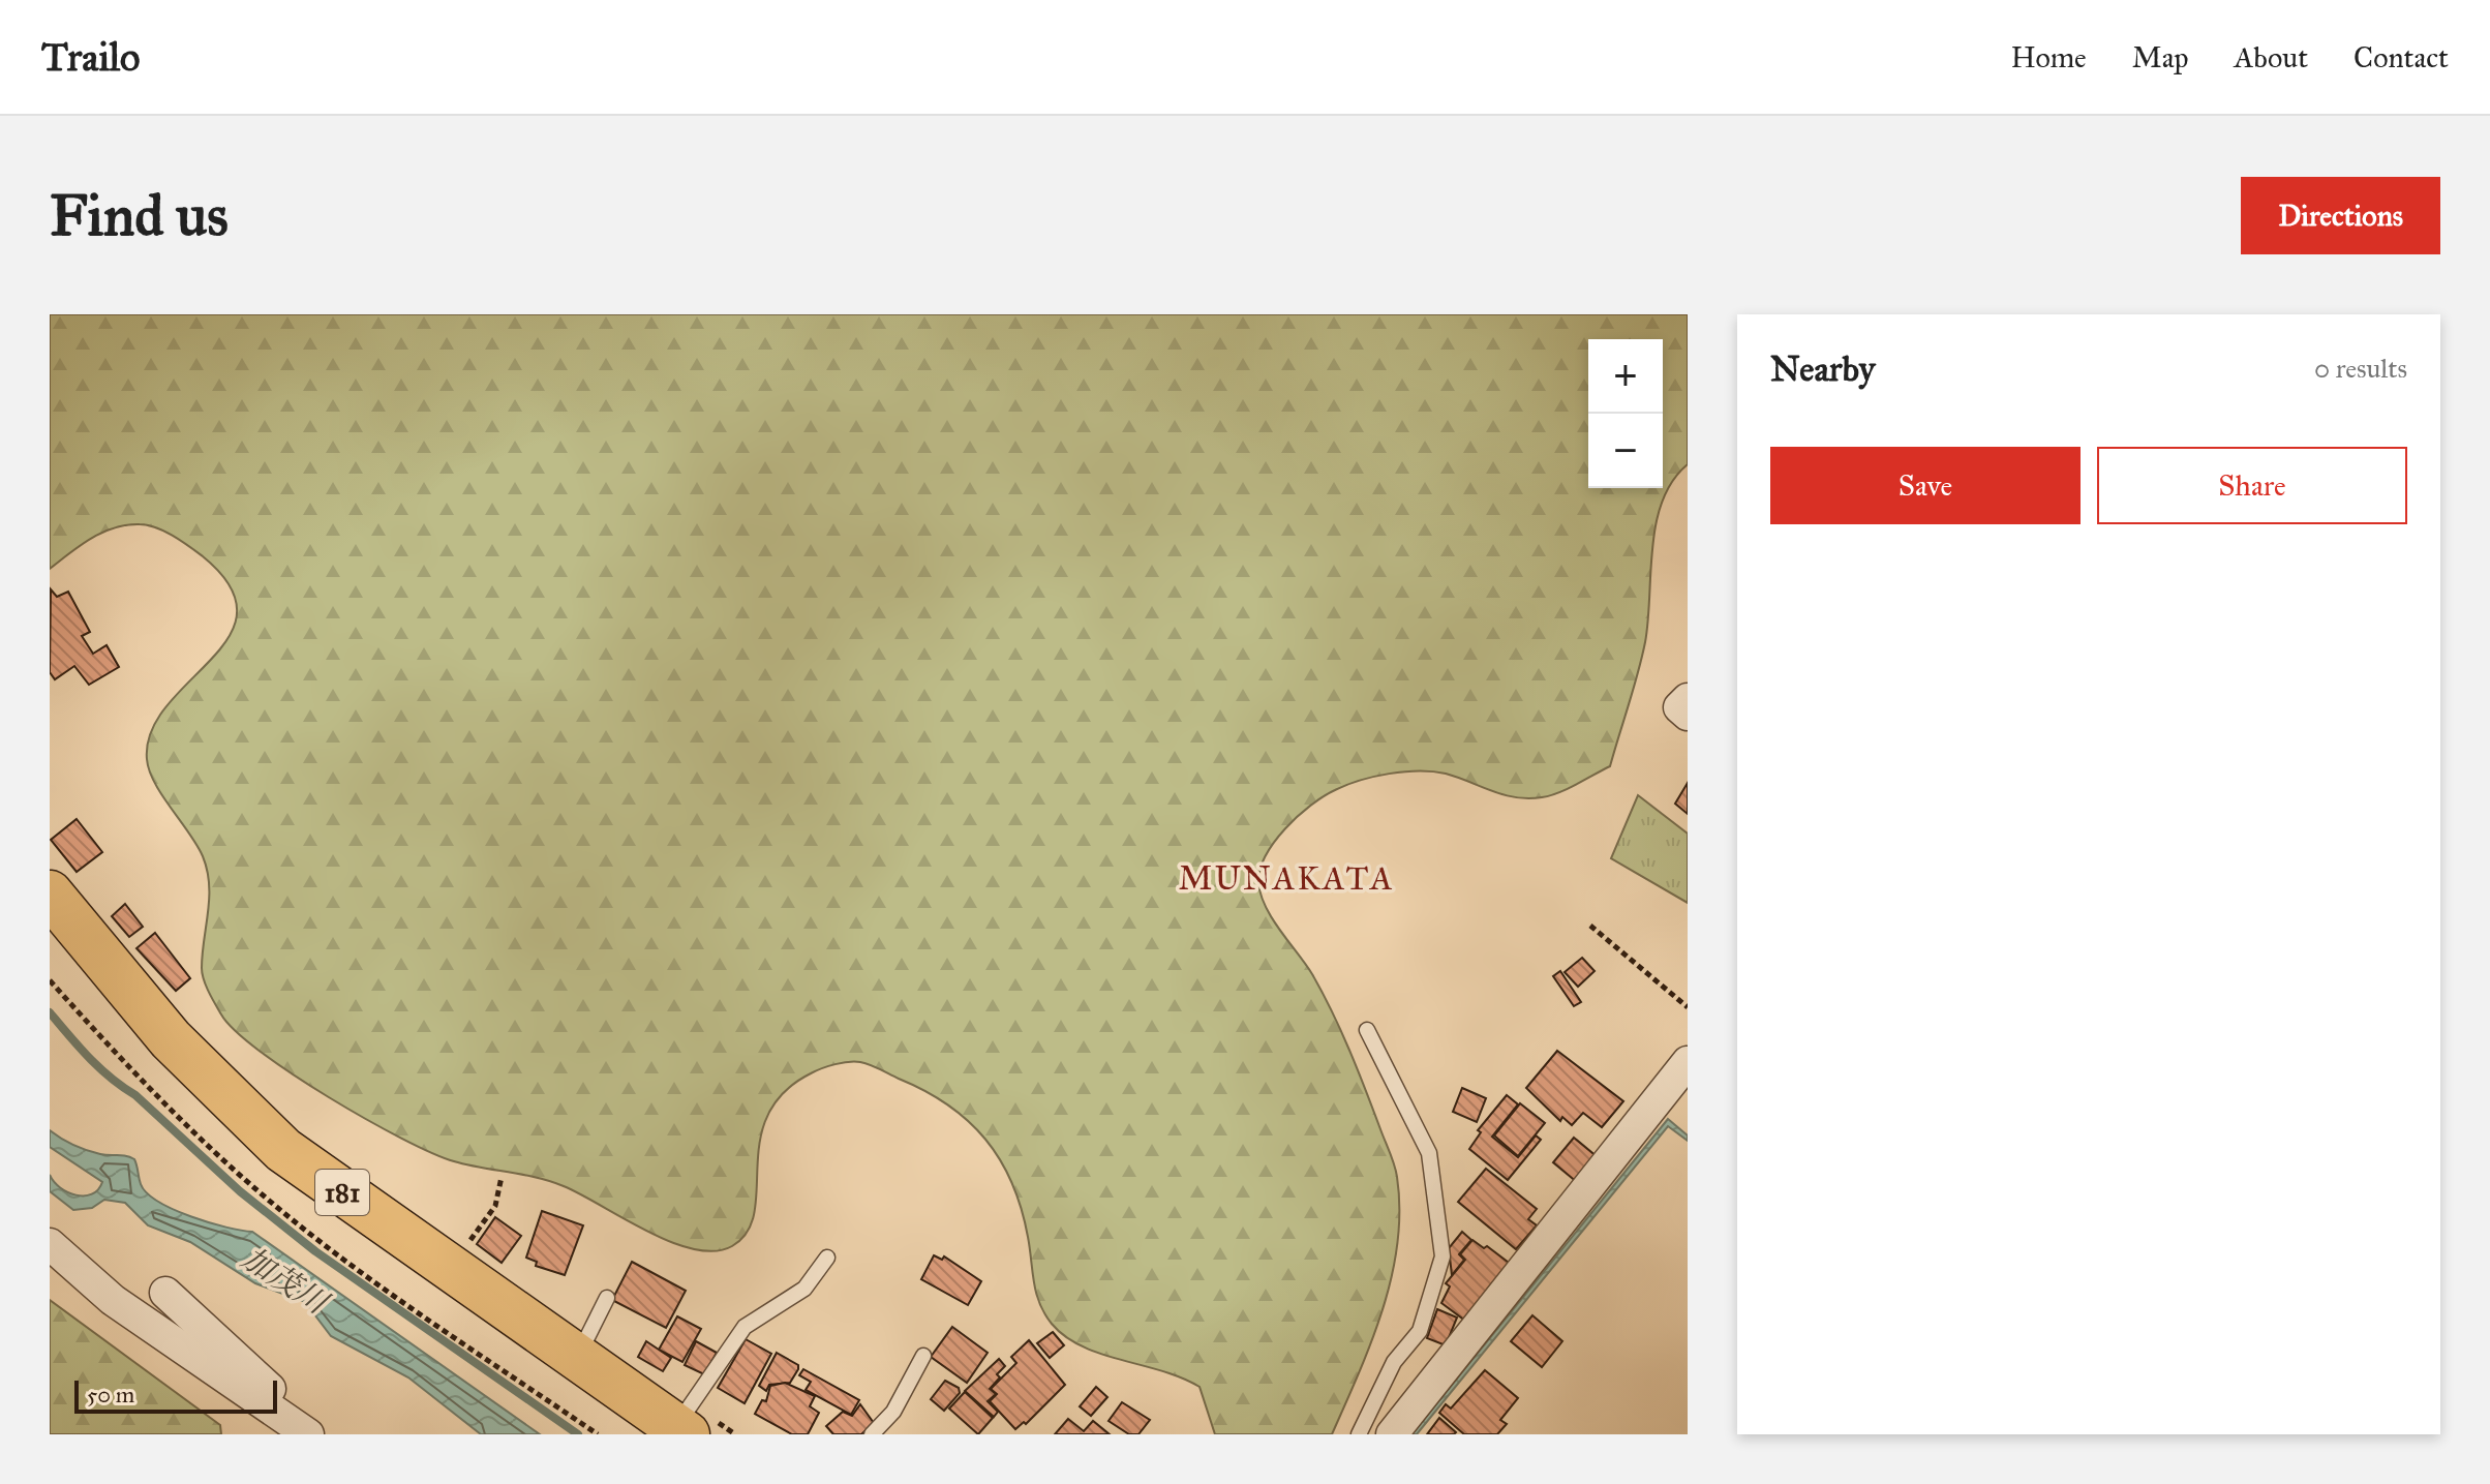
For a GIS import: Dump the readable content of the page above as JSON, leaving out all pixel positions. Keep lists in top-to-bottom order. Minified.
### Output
{"streets":{"highway":["181"]},"districts":["MUNAKATA"],"water":["加茂川"],"scale_bar":"50 m","page":{"header":"Trailo","nav":["Home","Map","About","Contact"],"buttons":["Directions",["Save","Share"]],"title":"Find us","heading":["Nearby","0 results"],"map_buttons":["+","−"],"scale":"50 m"}}
